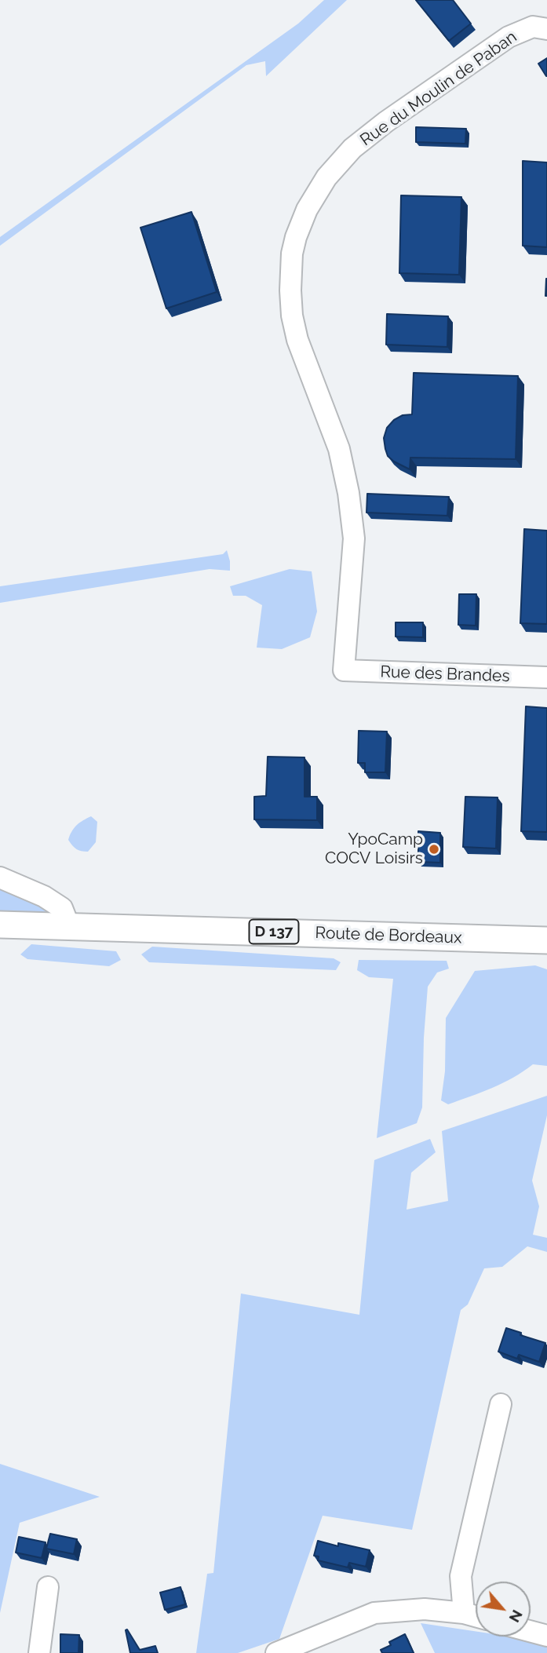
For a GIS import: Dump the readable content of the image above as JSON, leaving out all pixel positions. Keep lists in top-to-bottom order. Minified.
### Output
{"streets":{"main road":["D 137","Route de Bordeaux"],"street":["Rue du Moulin de Paban","Rue des Brandes"]},"crossings":[["Rue du Moulin de Paban","Rue des Brandes"]],"places":["YpoCamp COCV Loisirs"],"north":"bottom right"}
